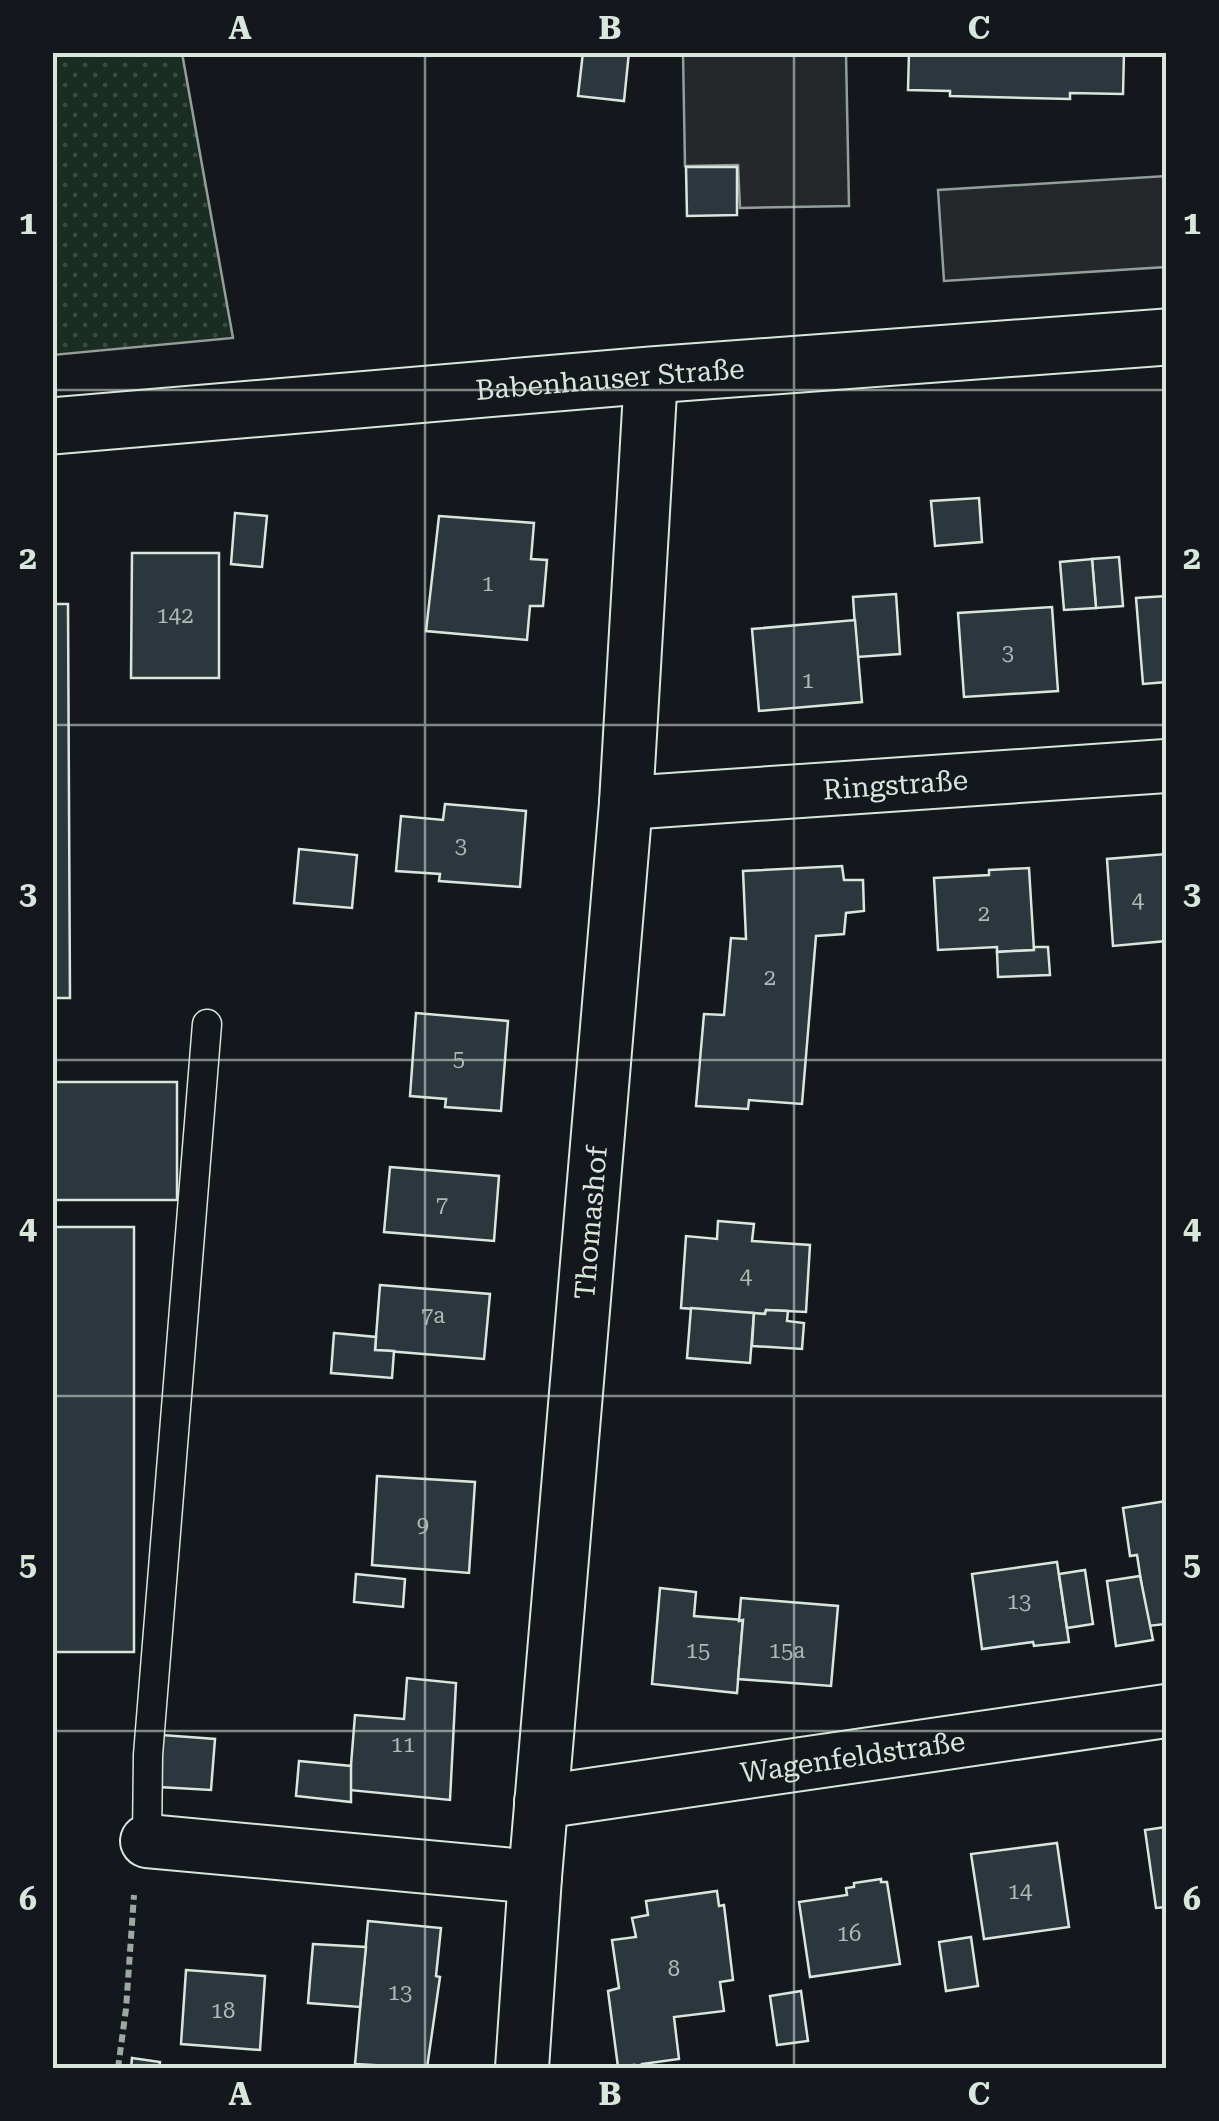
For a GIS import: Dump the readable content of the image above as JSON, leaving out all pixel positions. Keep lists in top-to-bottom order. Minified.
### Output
{"streets":{"main road":["Babenhauser Straße"],"street":["Ringstraße","Thomashof","Wagenfeldstraße"]},"crossings":[["Babenhauser Straße","Thomashof"],["Ringstraße","Thomashof"],["Thomashof","Wagenfeldstraße"]],"house_numbers":["1","142","3","1","3","4","2","2","5","7","4","7a","9","13","15","15a","11","14","16","8","13","18"],"grid":{"columns":["A","B","C"],"rows":["1","2","3","4","5","6"]}}
